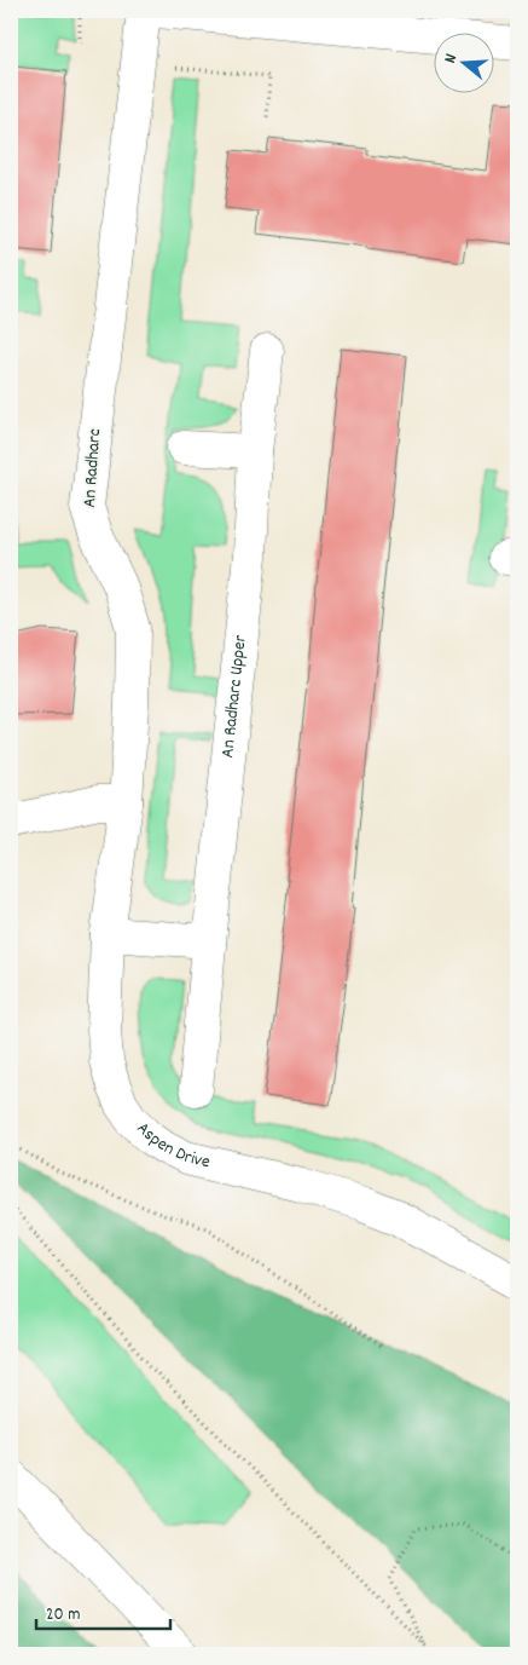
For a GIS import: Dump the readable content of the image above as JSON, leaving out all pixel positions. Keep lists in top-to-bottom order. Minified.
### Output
{"streets":{"main road":["An Radharc","An Radharc Upper","Aspen Drive"]},"crossings":[["An Radharc","Aspen Drive"]],"scale_bar":"20 m","north":"left"}
